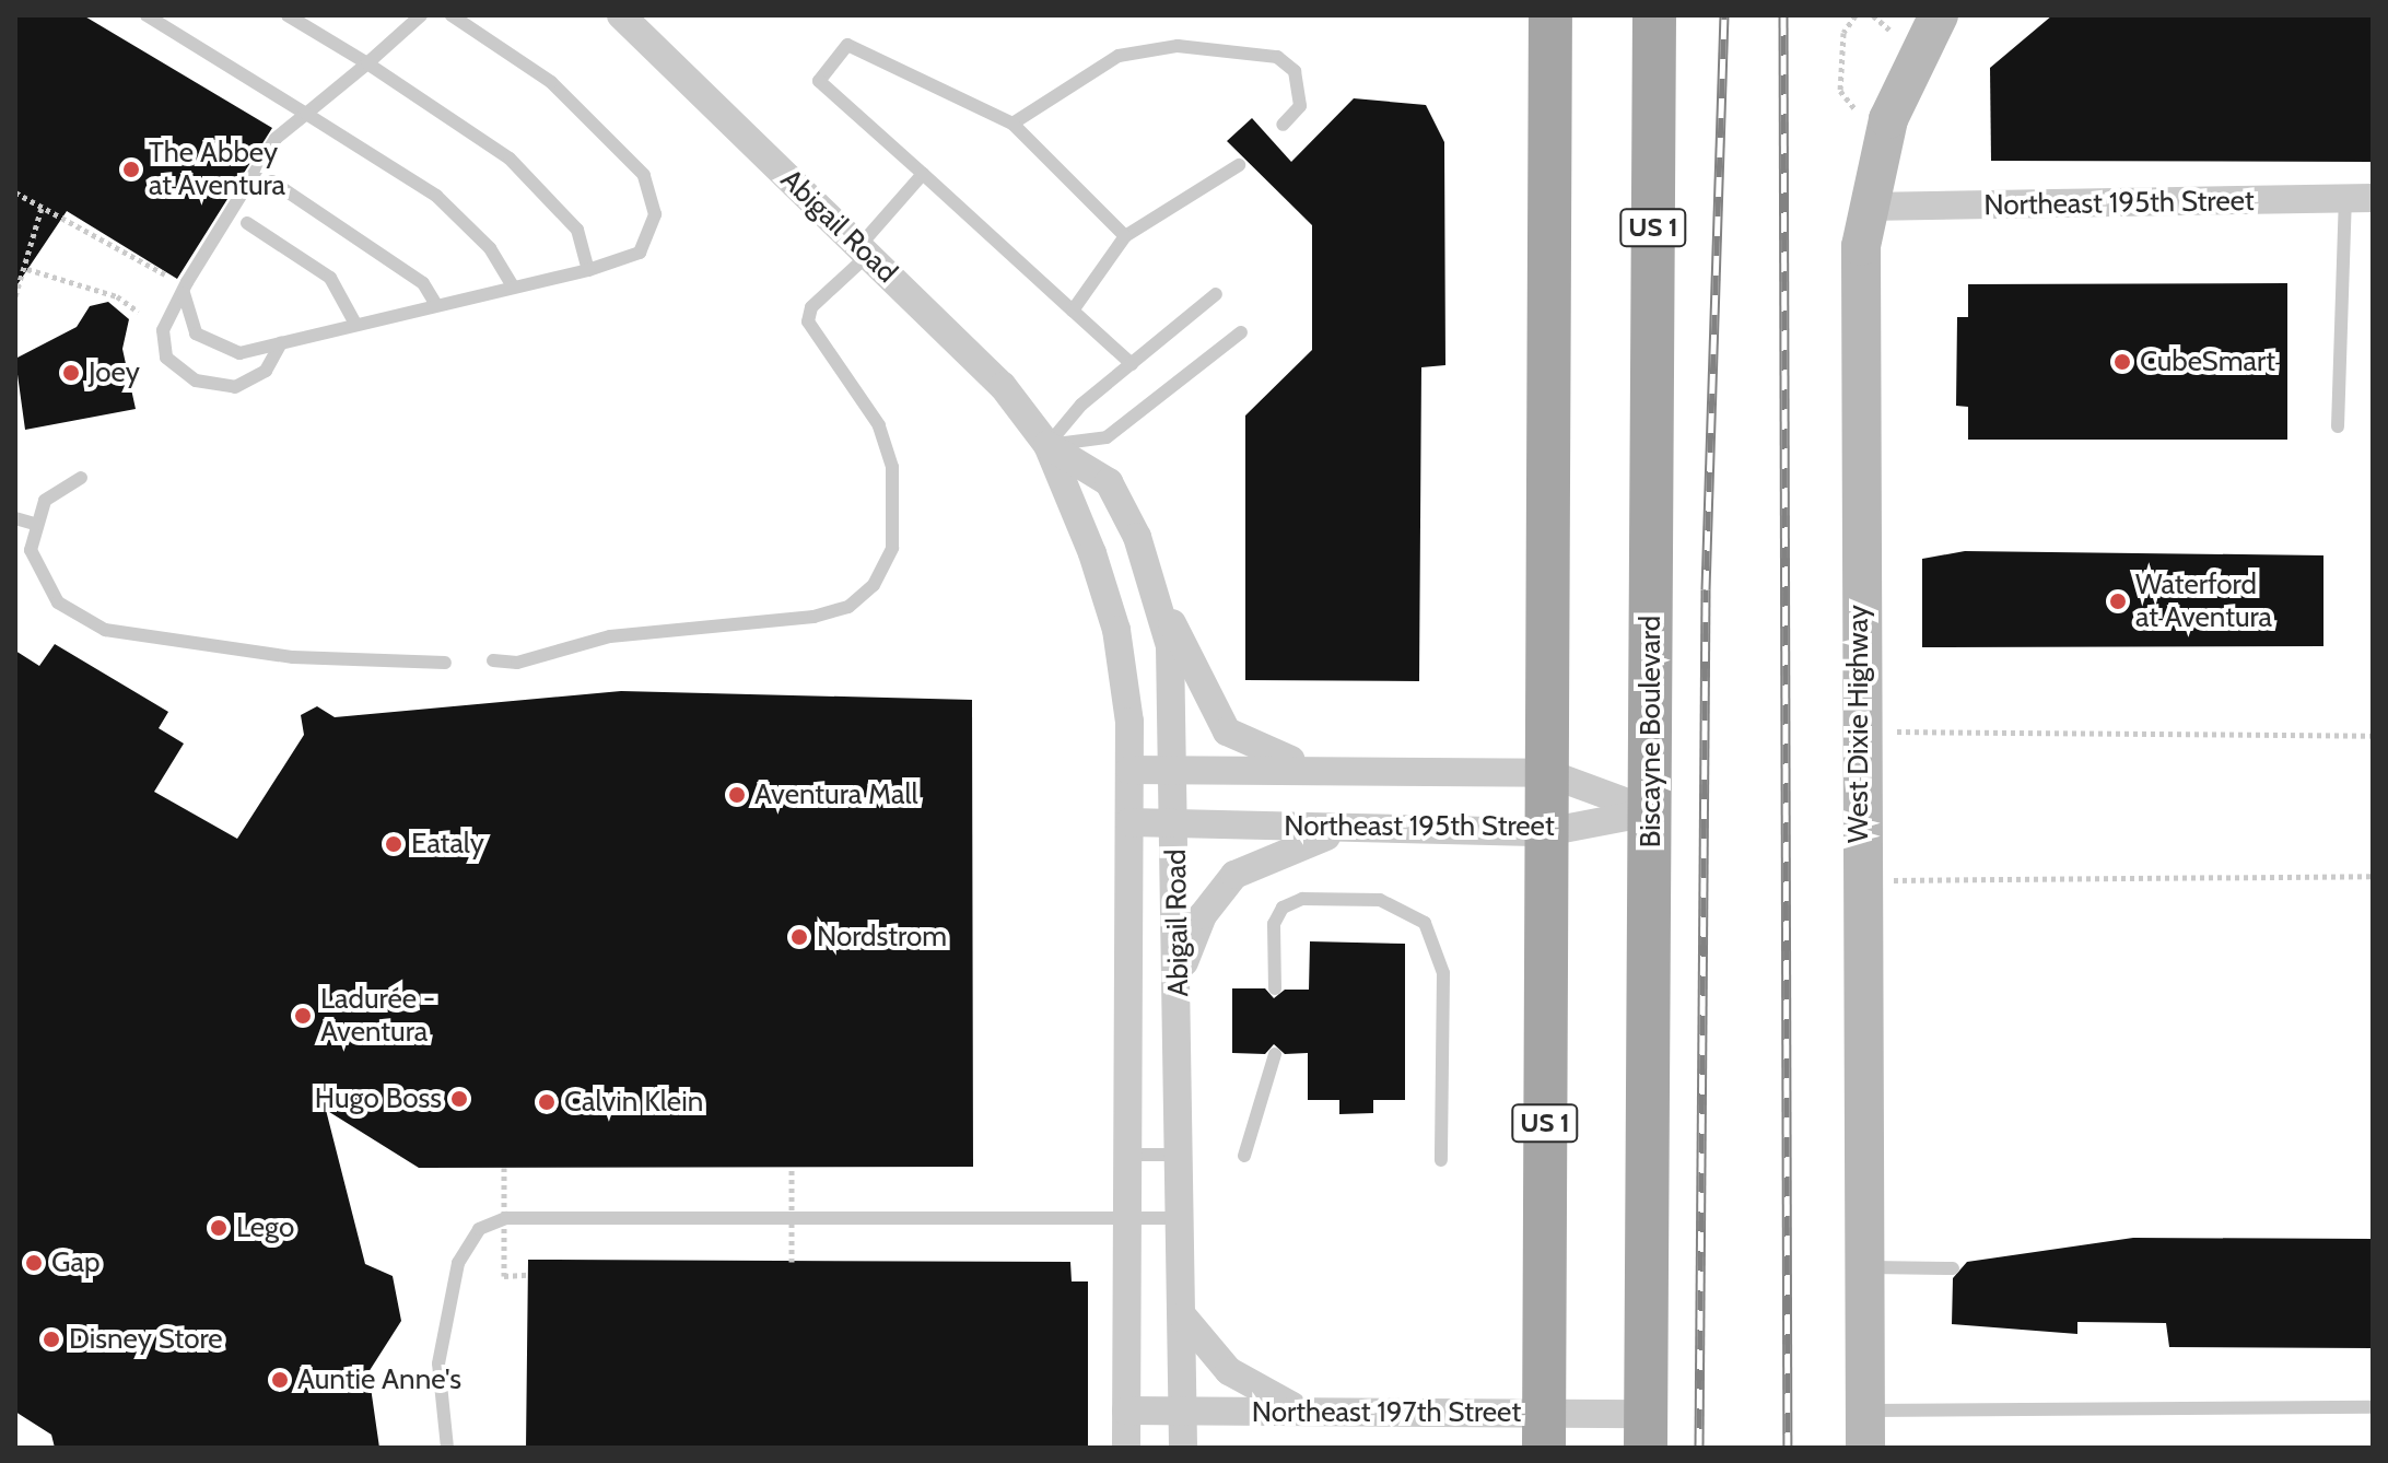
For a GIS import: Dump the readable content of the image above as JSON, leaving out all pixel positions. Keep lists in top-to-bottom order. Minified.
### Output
{"streets":{"main road":["US 1","Biscayne Boulevard"],"street":["Northeast 195th Street","Abigail Road","West Dixie Highway","Northeast 197th Street"]},"crossings":[["Northeast 195th Street","Abigail Road"],["Northeast 195th Street","US 1"],["Northeast 195th Street","West Dixie Highway"],["Northeast 195th Street","Biscayne Boulevard"],["Abigail Road","Northeast 197th Street"],["US 1","Northeast 197th Street"],["Biscayne Boulevard","Northeast 197th Street"]],"places":["The Abbey at Aventura","CubeSmart","Joey","Waterford at Aventura","Aventura Mall","Eataly","Nordstrom","Ladurée - Aventura","Hugo Boss","Calvin Klein","Lego","Gap","Disney Store","Auntie Anne's"]}
